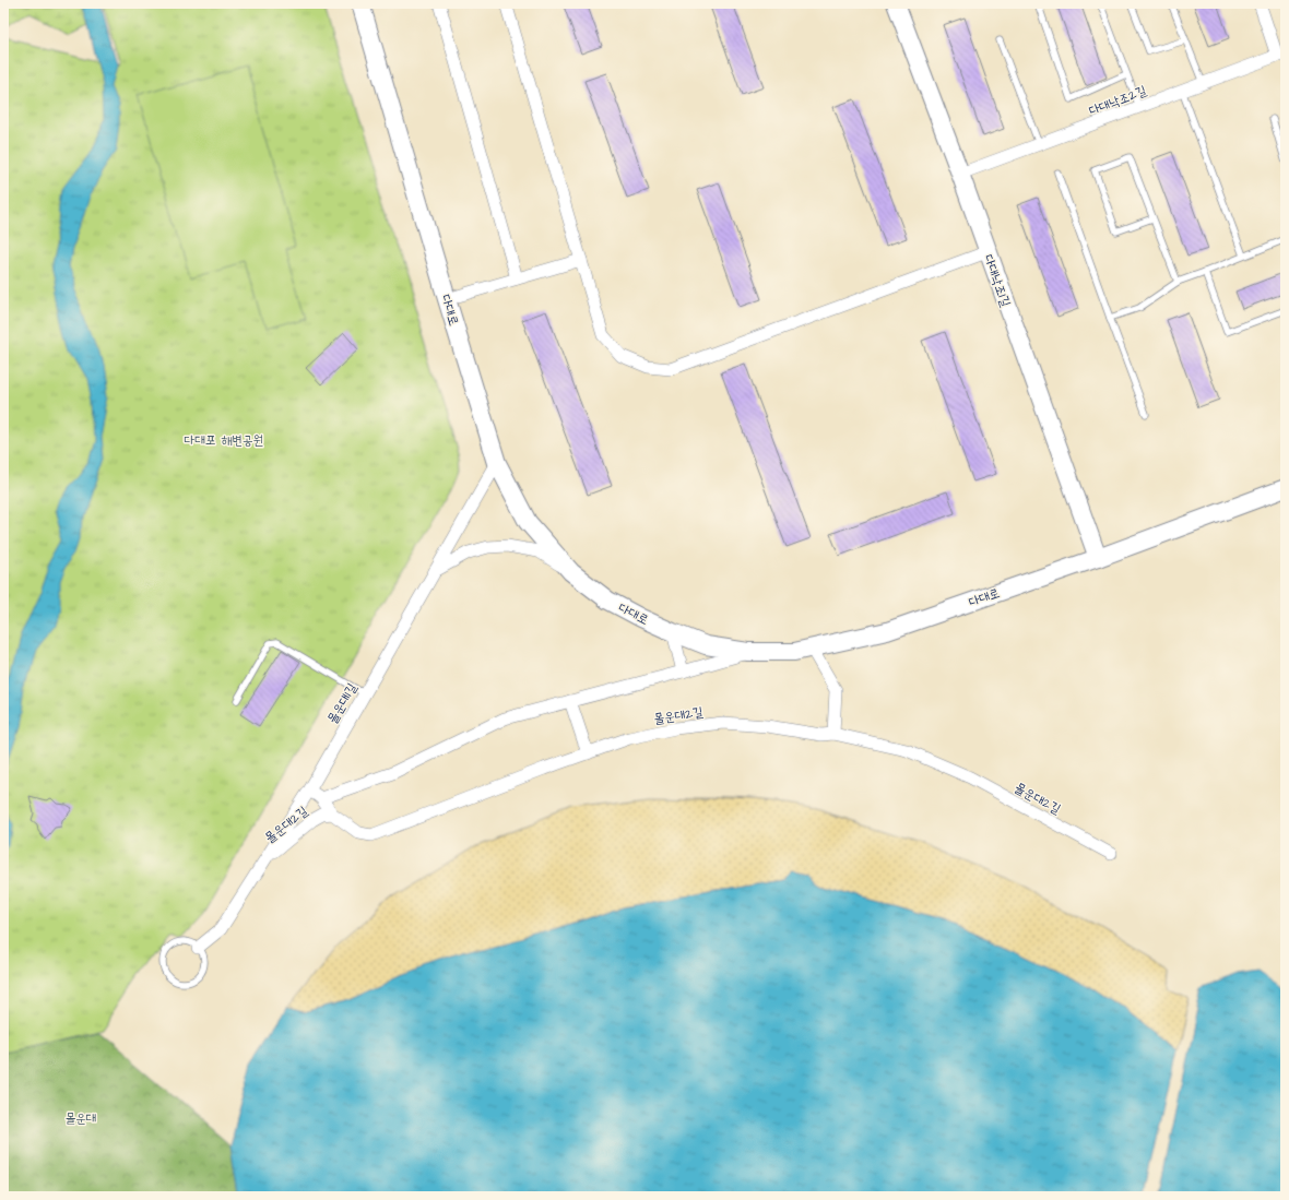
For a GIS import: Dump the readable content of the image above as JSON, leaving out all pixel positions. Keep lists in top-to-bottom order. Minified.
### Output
{"streets":{"main road":["다대낙조1길","다대로"],"street":["다대낙조2길","몰운대1길","몰운대2길"]},"crossings":[["다대낙조2길","다대낙조1길"],["다대낙조1길","다대로"],["다대로","몰운대1길"],["몰운대1길","몰운대2길"]],"parks":["다대포 해변공원","몰운대"]}
